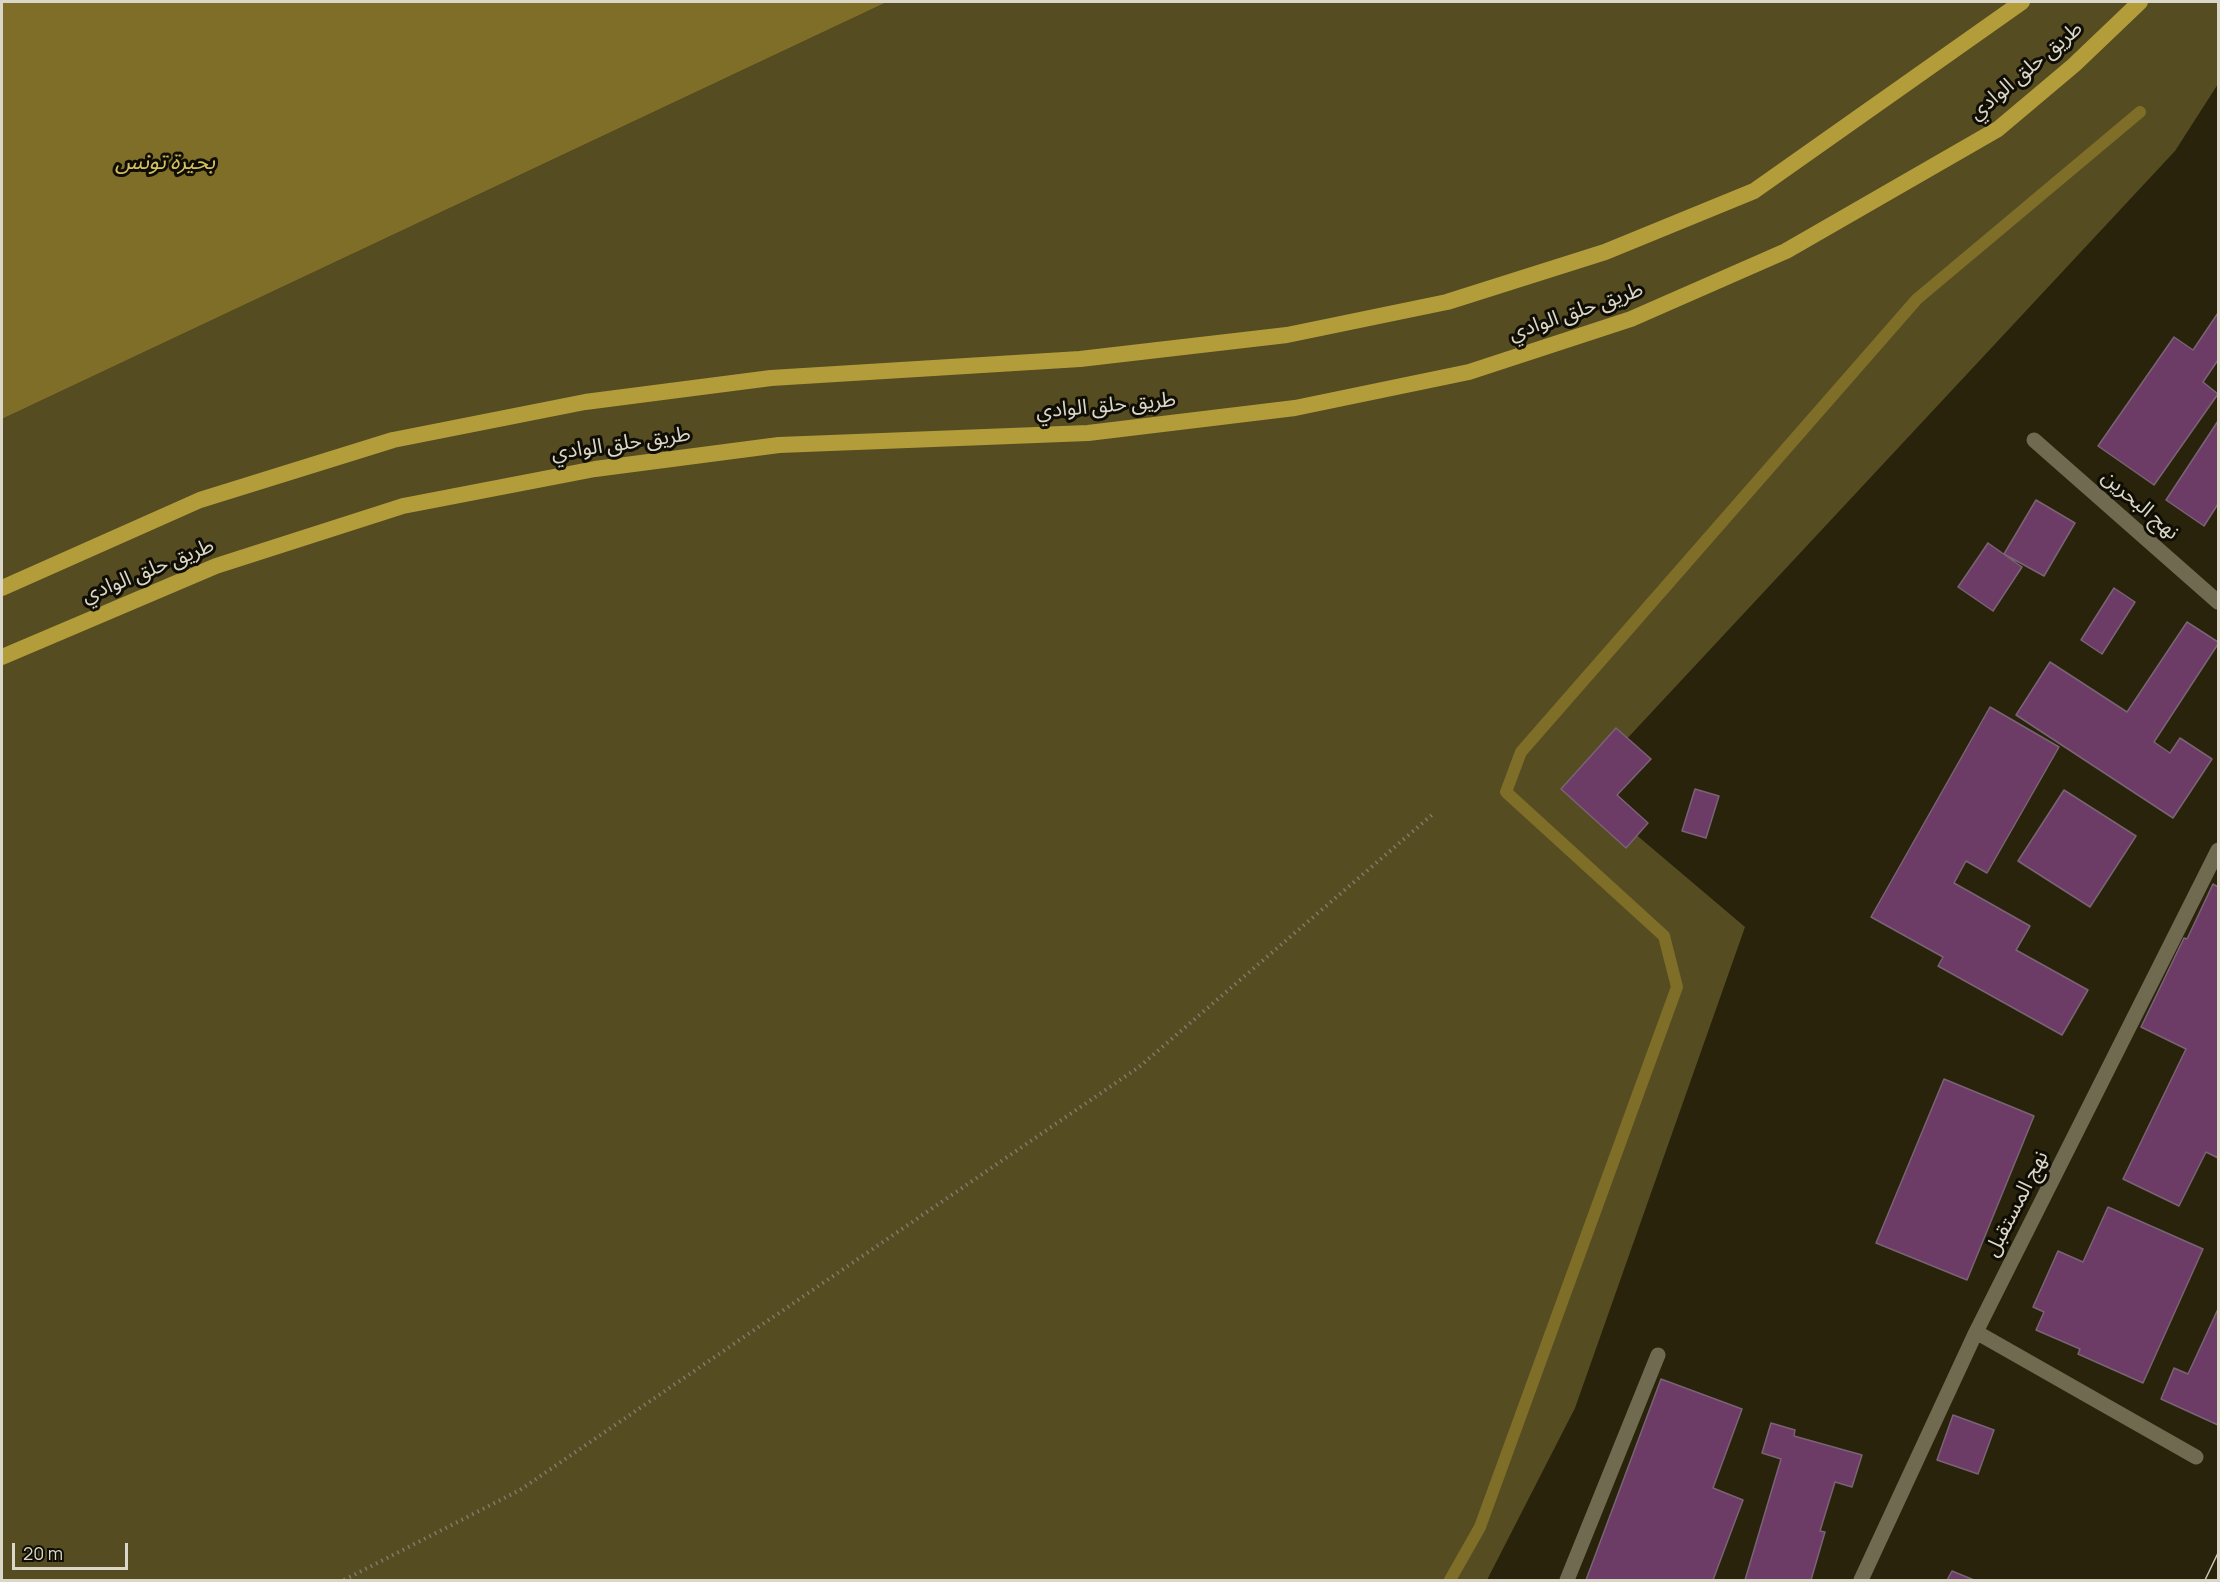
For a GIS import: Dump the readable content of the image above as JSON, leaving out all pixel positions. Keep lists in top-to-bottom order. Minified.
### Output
{"streets":{"highway":["طريق حلق الوادي"],"street":["نهج البحرين","نهج المستقبل"]},"water":["بحيرة تونس"],"scale_bar":"20 m"}
